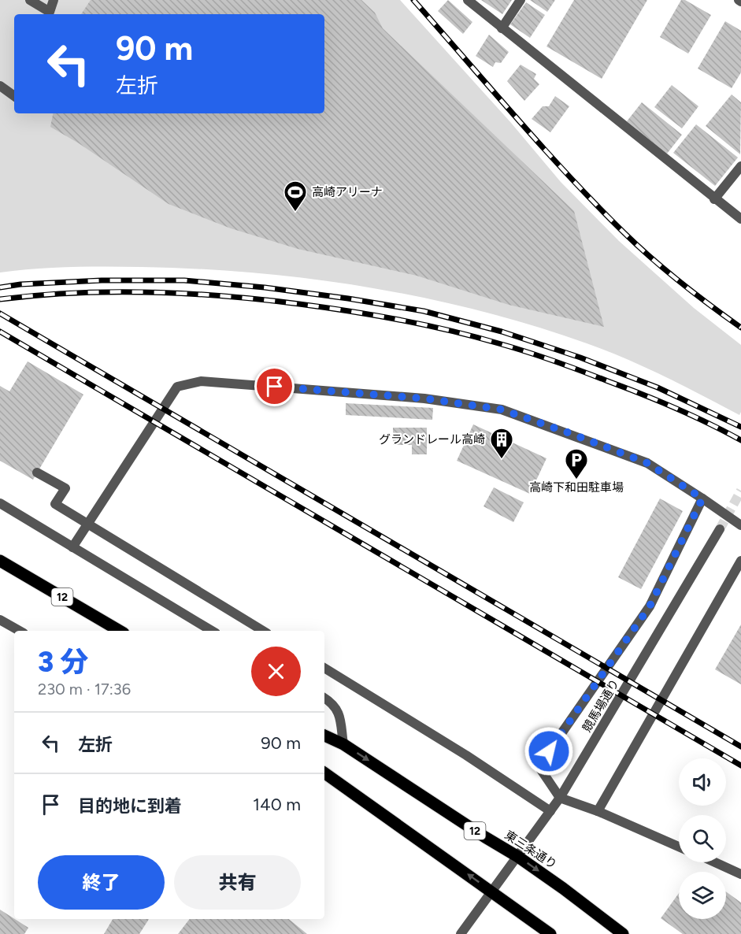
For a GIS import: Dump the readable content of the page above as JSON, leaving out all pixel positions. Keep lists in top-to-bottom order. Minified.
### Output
{"streets":{"main road":["12","東三条通り"],"street":["競馬場通り"]},"crossings":[["競馬場通り","東三条通り"]],"places":{"sports":["高崎アリーナ"],"building":["グランドレール高崎"],"parking":["高崎下和田駐車場"]},"page":{"turn":["90 m","左折"],"heading":["3 分","230 m · 17:36"],"list":[{"name":"左折","value":"90 m"},{"name":"目的地に到着","value":"140 m"}],"buttons":["終了","共有"]}}
